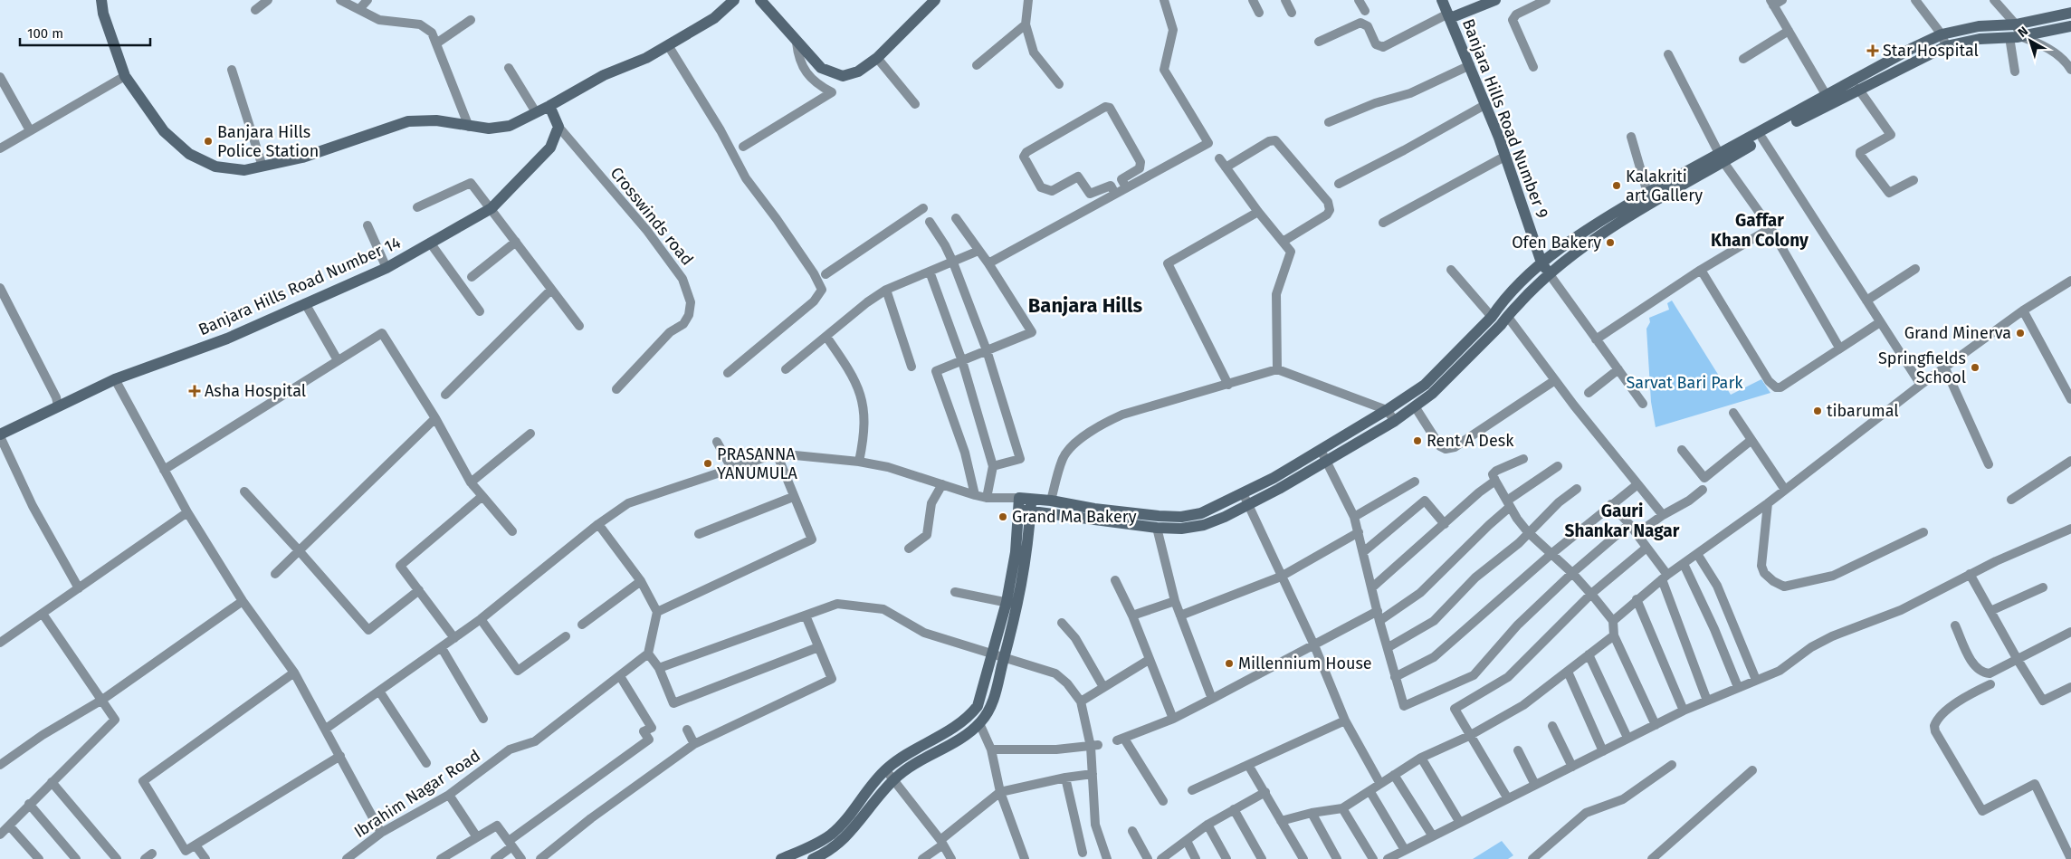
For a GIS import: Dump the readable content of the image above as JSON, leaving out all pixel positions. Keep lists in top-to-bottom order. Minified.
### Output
{"streets":{"main road":["Banjara Hills Road Number 9","Banjara Hills Road Number 14"],"street":["Crosswinds road","Ibrahim Nagar Road"]},"crossings":[["Crosswinds road","Banjara Hills Road Number 14"]],"districts":["Gaffar Khan Colony","Banjara Hills","Gauri Shankar Nagar"],"parks":["Sarvat Bari Park"],"places":{"health":["Star Hospital","Asha Hospital"],"other":["Banjara Hills Police Station","Kalakriti art Gallery","Ofen Bakery","Grand Minerva","Springfields School","tibarumal","Rent A Desk","PRASANNA YANUMULA","Grand Ma Bakery","Millennium House"]},"scale_bar":"100 m","north":"top left"}
